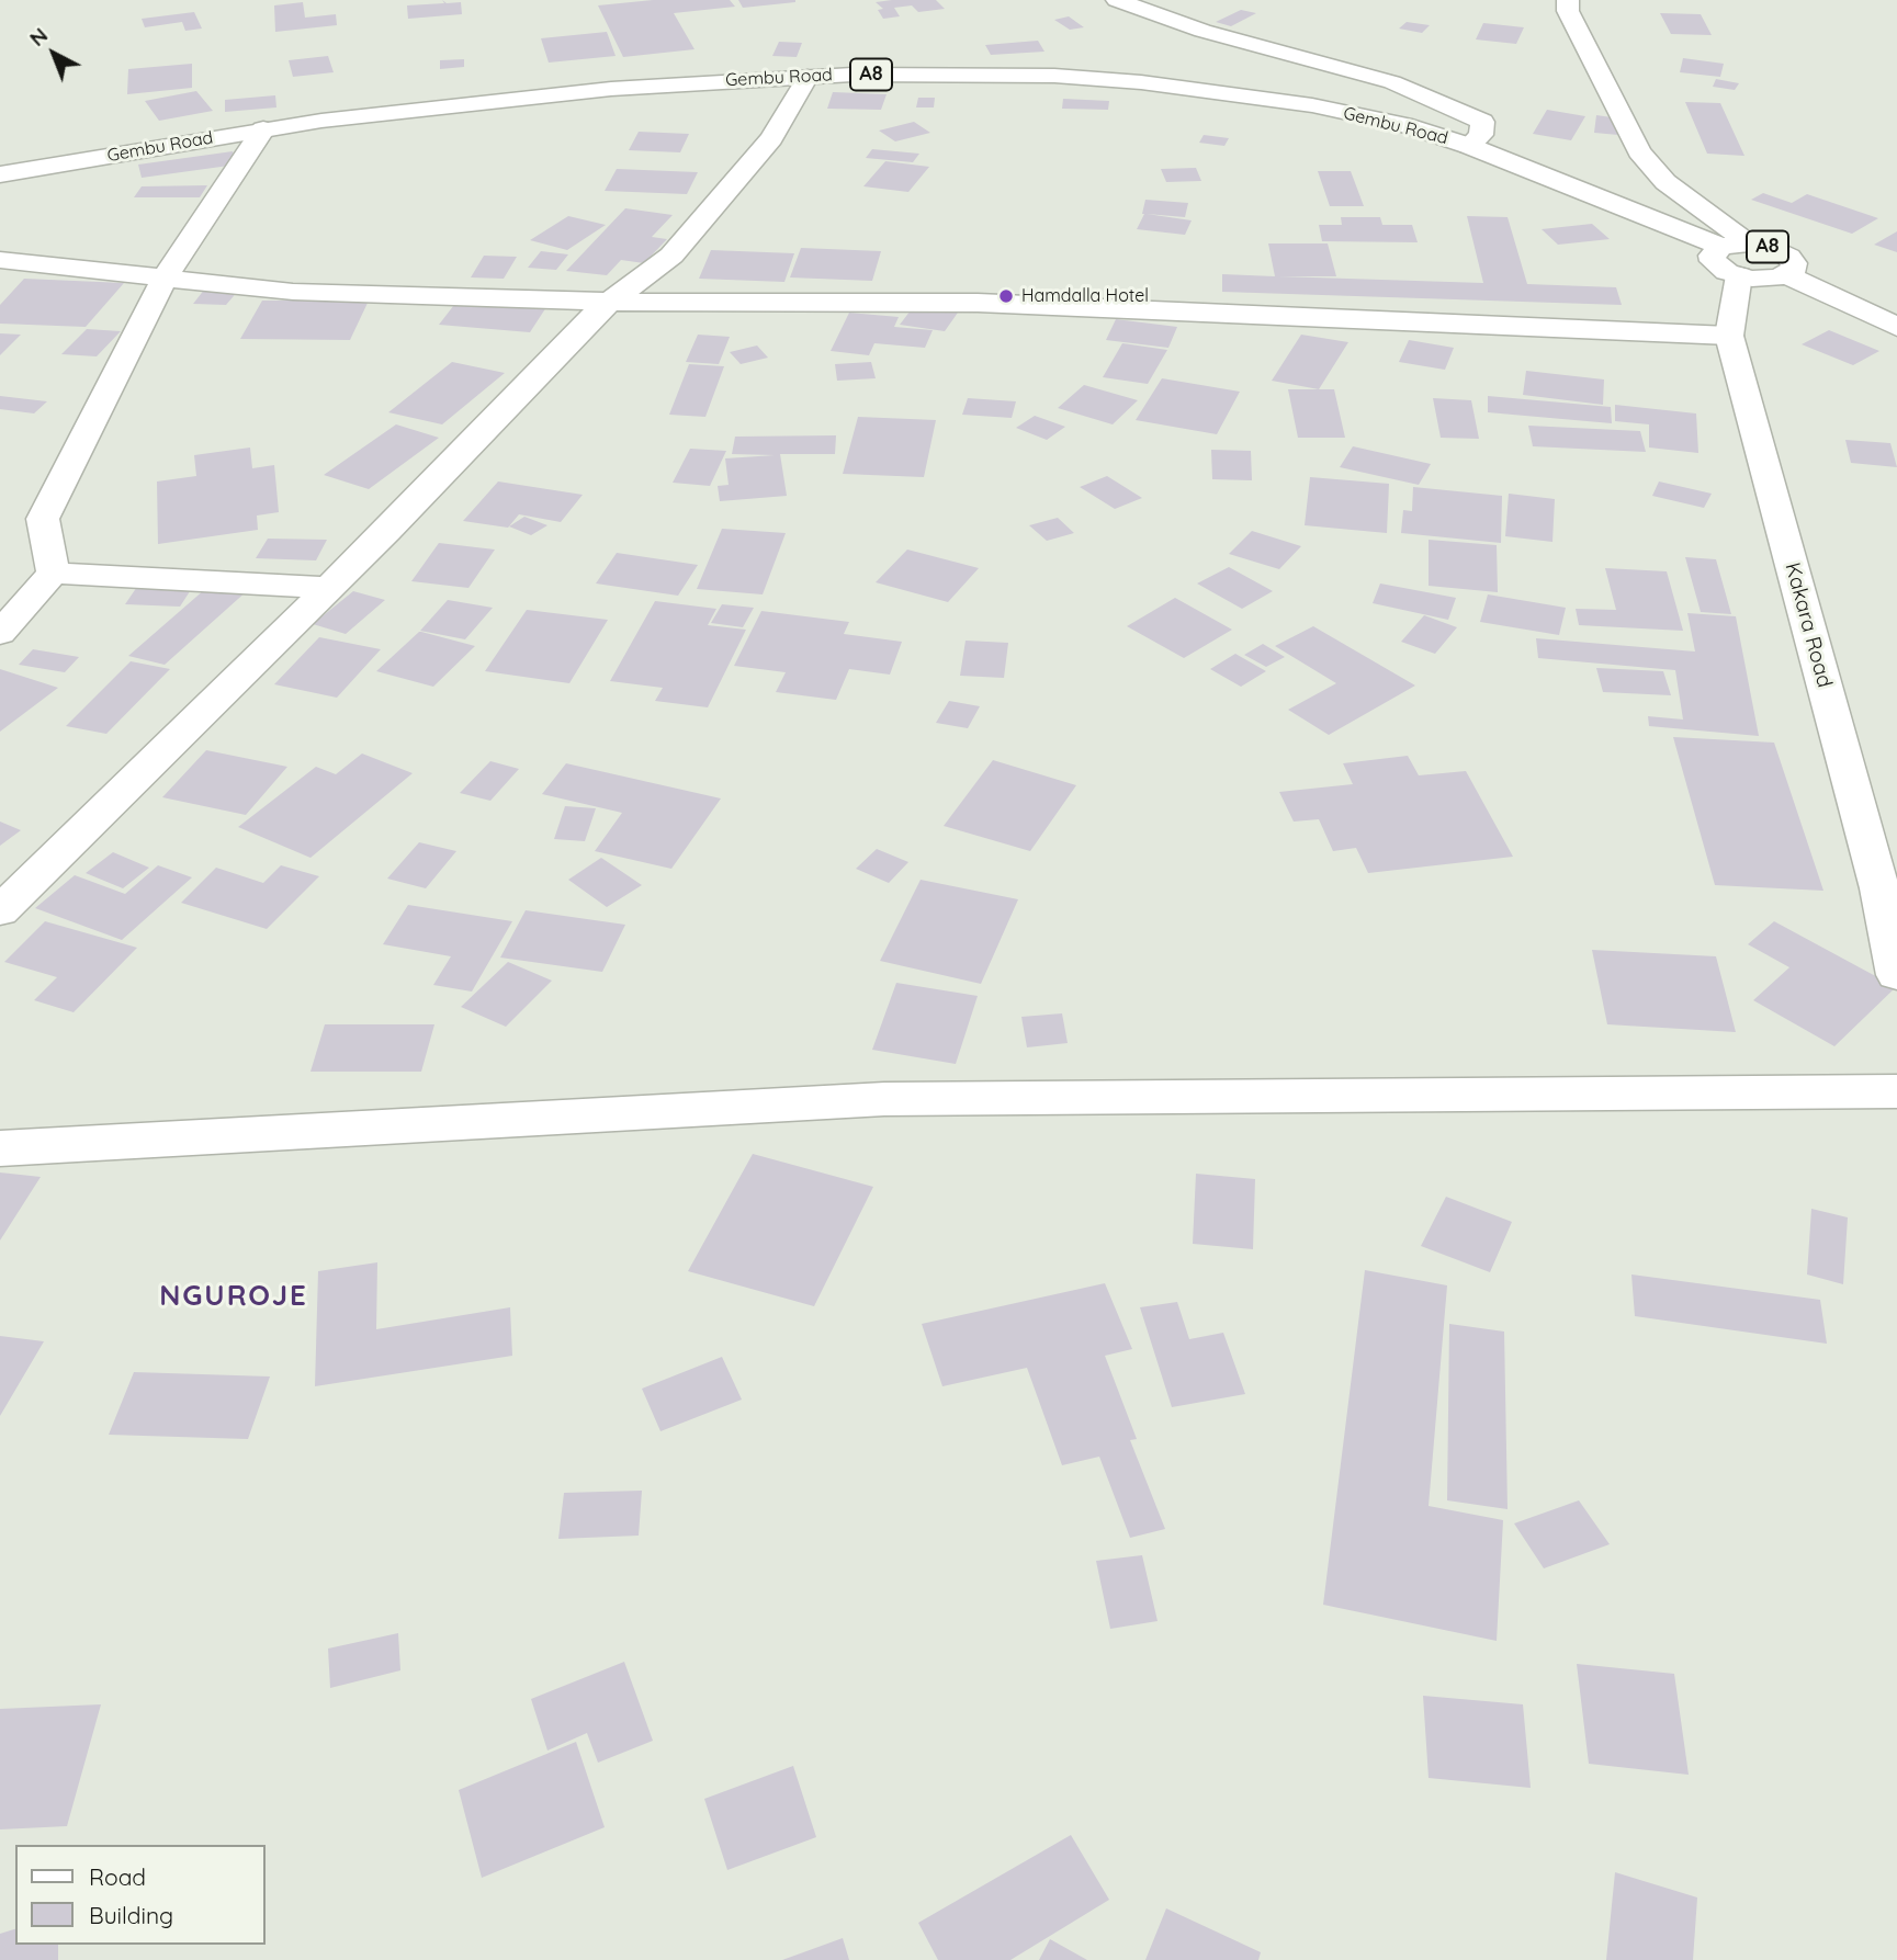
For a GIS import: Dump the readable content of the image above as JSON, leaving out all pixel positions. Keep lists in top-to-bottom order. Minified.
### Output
{"streets":{"street":["A8","Gembu Road","Kakara Road"]},"crossings":[["Gembu Road","Kakara Road"]],"districts":["NGUROJE"],"places":["Hamdalla Hotel"],"legend":["Road","Building"],"north":"top left"}
